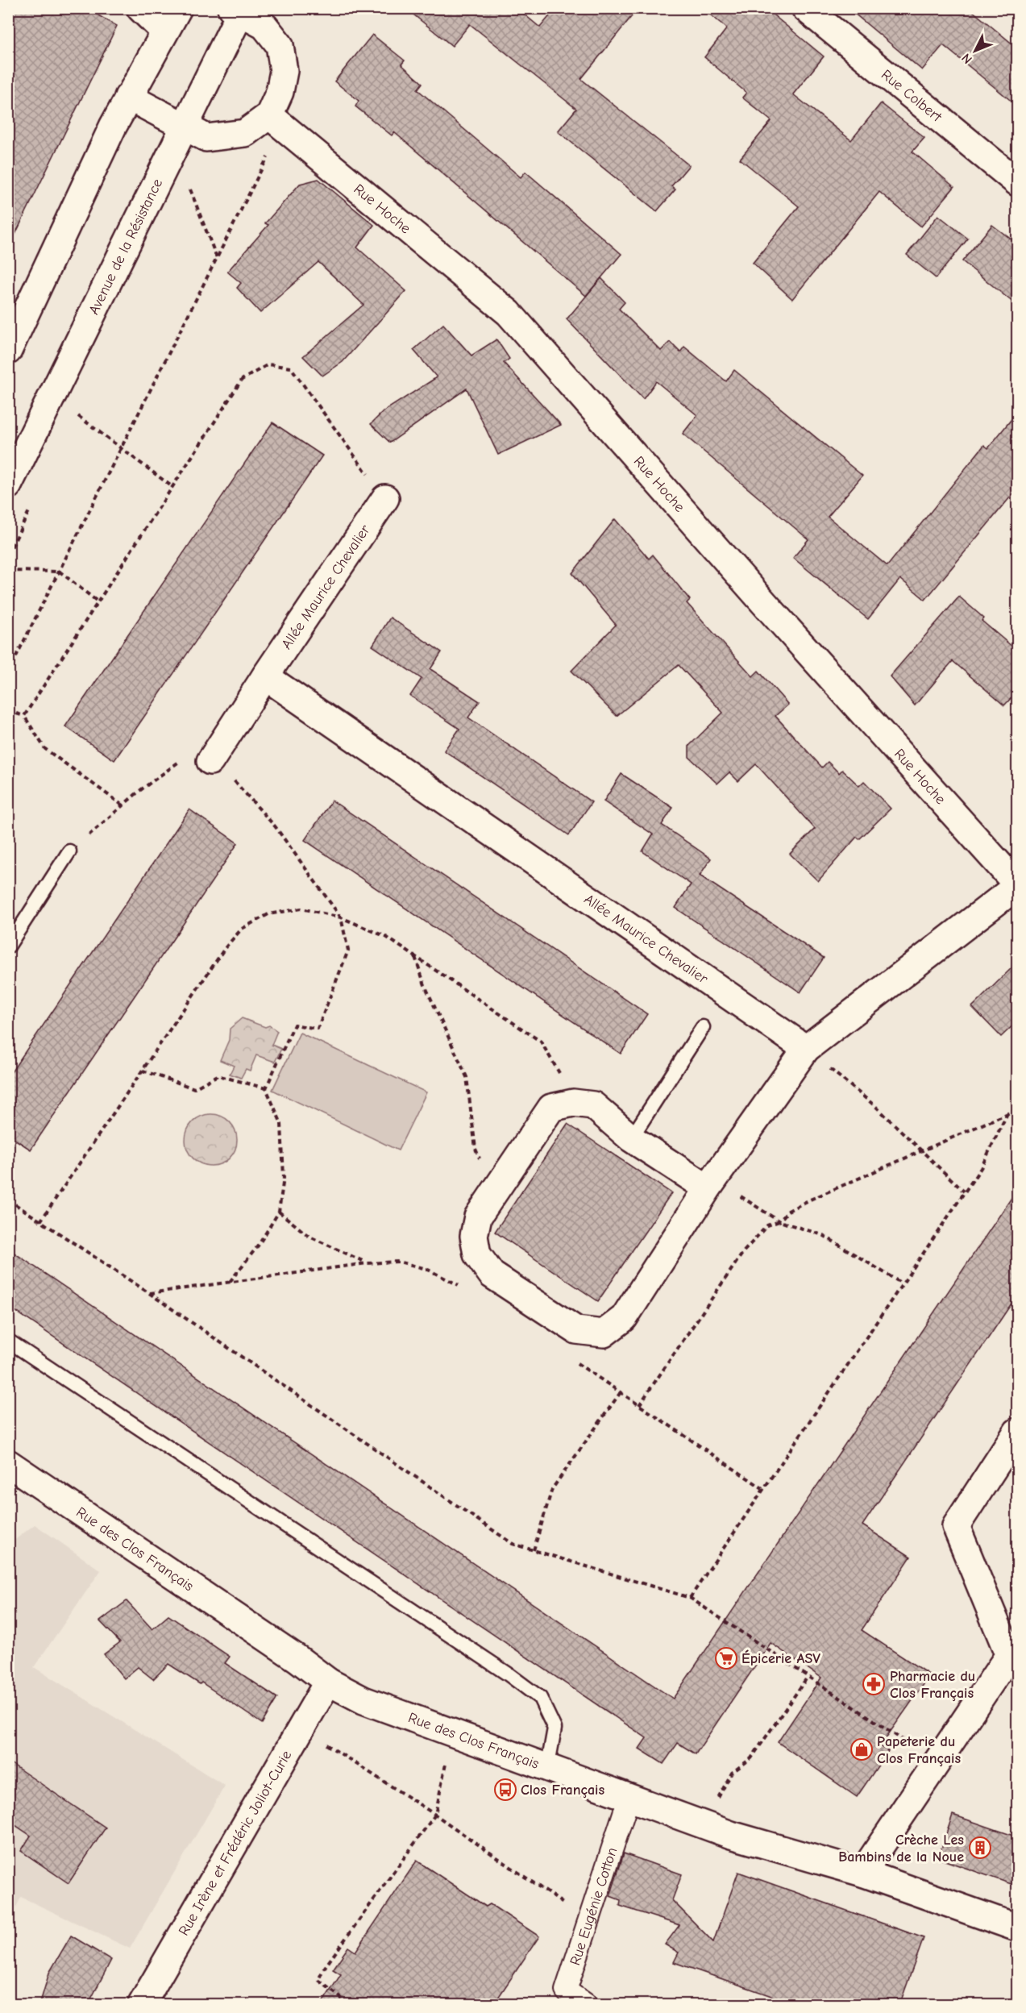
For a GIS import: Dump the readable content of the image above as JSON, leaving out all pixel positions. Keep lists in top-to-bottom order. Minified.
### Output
{"streets":{"street":["Rue Colbert","Rue Hoche","Avenue de la Résistance","Allée Maurice Chevalier","Rue des Clos Français","Rue Irène et Frédéric Joliot-Curie","Rue Eugénie Cotton"]},"crossings":[["Rue des Clos Français","Rue Irène et Frédéric Joliot-Curie"],["Rue des Clos Français","Rue Eugénie Cotton"]],"places":{"supermarket":["Épicerie ASV"],"pharmacy":["Pharmacie du Clos Français"],"shop":["Papeterie du Clos Français"],"bus stop":["Clos Français"],"building":["Crèche Les Bambins de la Noue"]},"north":"bottom left"}
